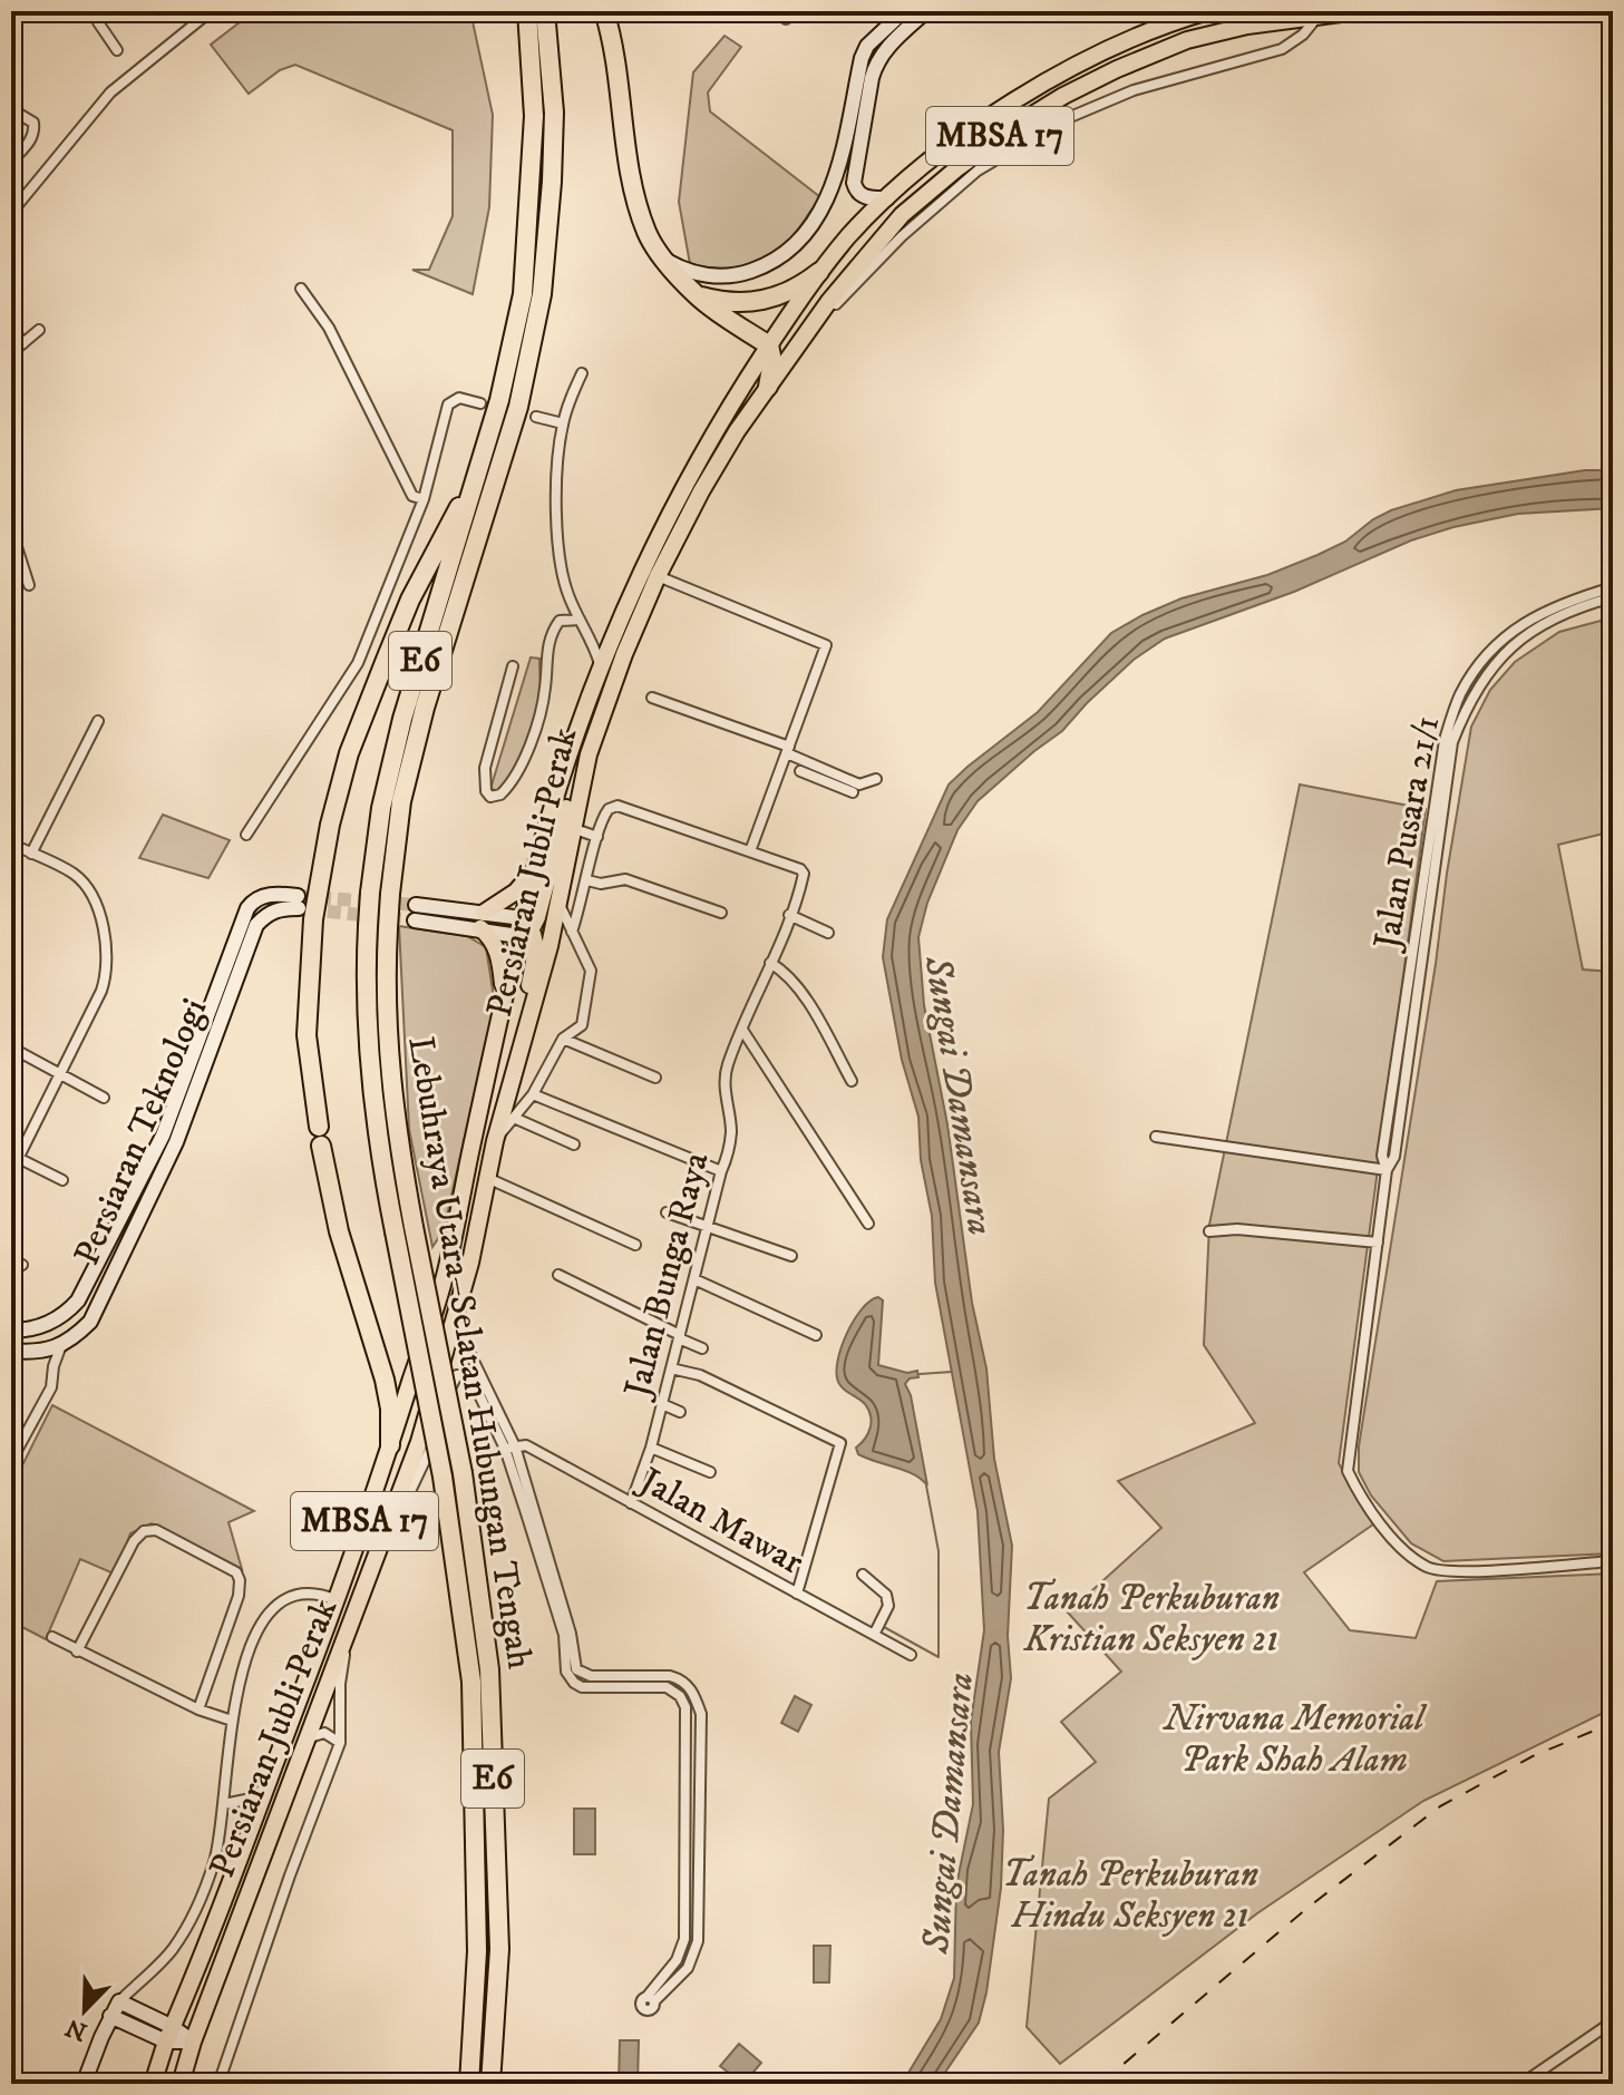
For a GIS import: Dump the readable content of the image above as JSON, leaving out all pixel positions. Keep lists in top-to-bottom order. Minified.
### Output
{"streets":{"highway":["E6","Lebuhraya Utara–Selatan Hubungan Tengah"],"main road":["MBSA 17","Persiaran Jubli Perak","Persiaran Teknologi"],"street":["Jalan Pusara 21/1","Jalan Bunga Raya","Jalan Mawar"]},"crossings":[["Jalan Bunga Raya","Jalan Mawar"]],"water":["Sungai Damansara"],"parks":["Tanah Perkuburan Kristian Seksyen 21","Nirvana Memorial Park Shah Alam","Tanah Perkuburan Hindu Seksyen 21"],"north":"bottom left"}
